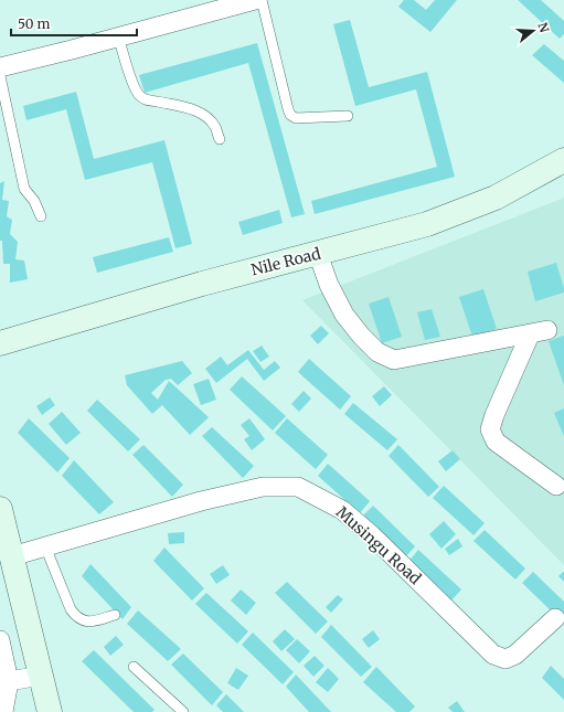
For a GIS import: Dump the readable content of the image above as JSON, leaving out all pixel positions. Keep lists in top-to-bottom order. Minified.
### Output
{"streets":{"street":["Nile Road","Musingu Road"]},"scale_bar":"50 m","north":"right"}
